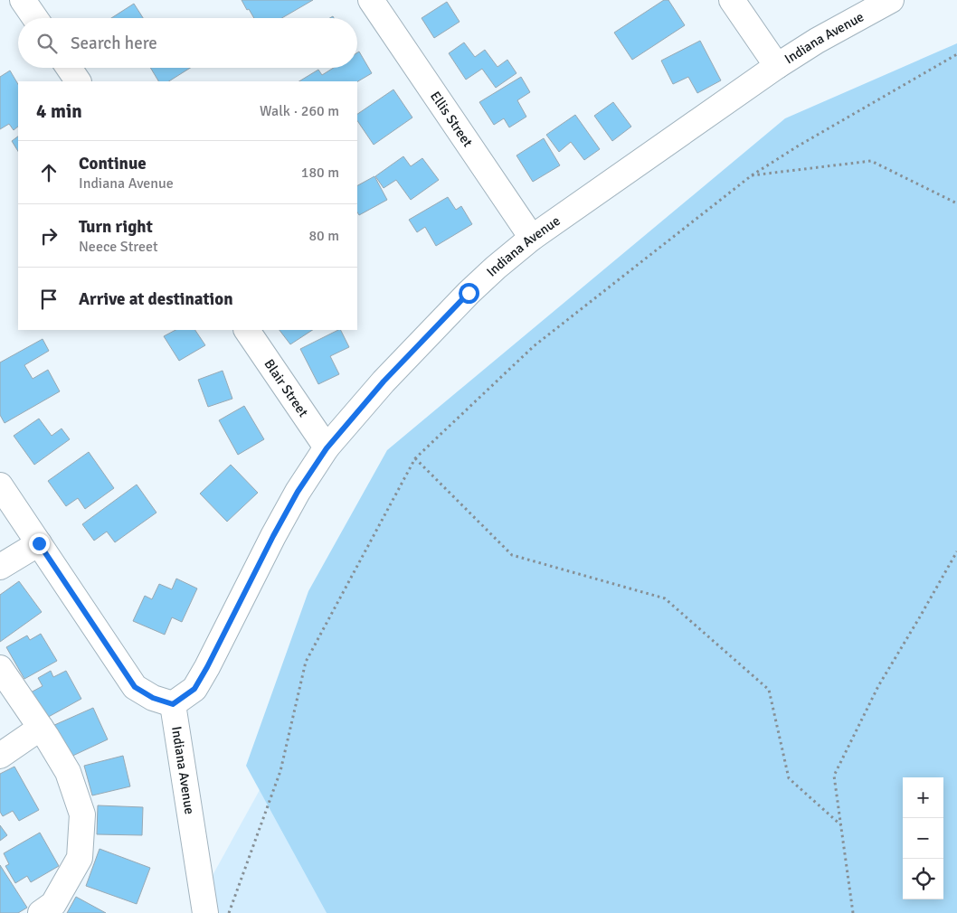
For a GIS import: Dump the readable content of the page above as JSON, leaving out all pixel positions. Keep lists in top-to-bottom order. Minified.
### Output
{"streets":{"street":["Indiana Avenue","Ellis Street","Blair Street"]},"crossings":[["Indiana Avenue","Ellis Street"],["Indiana Avenue","Blair Street"]],"page":{"search":"Search here","heading":["4 min","Walk · 260 m"],"list":[["Continue","Indiana Avenue","180 m"],["Turn right","Neece Street","80 m"],"Arrive at destination"],"map_buttons":["+","−"]}}
